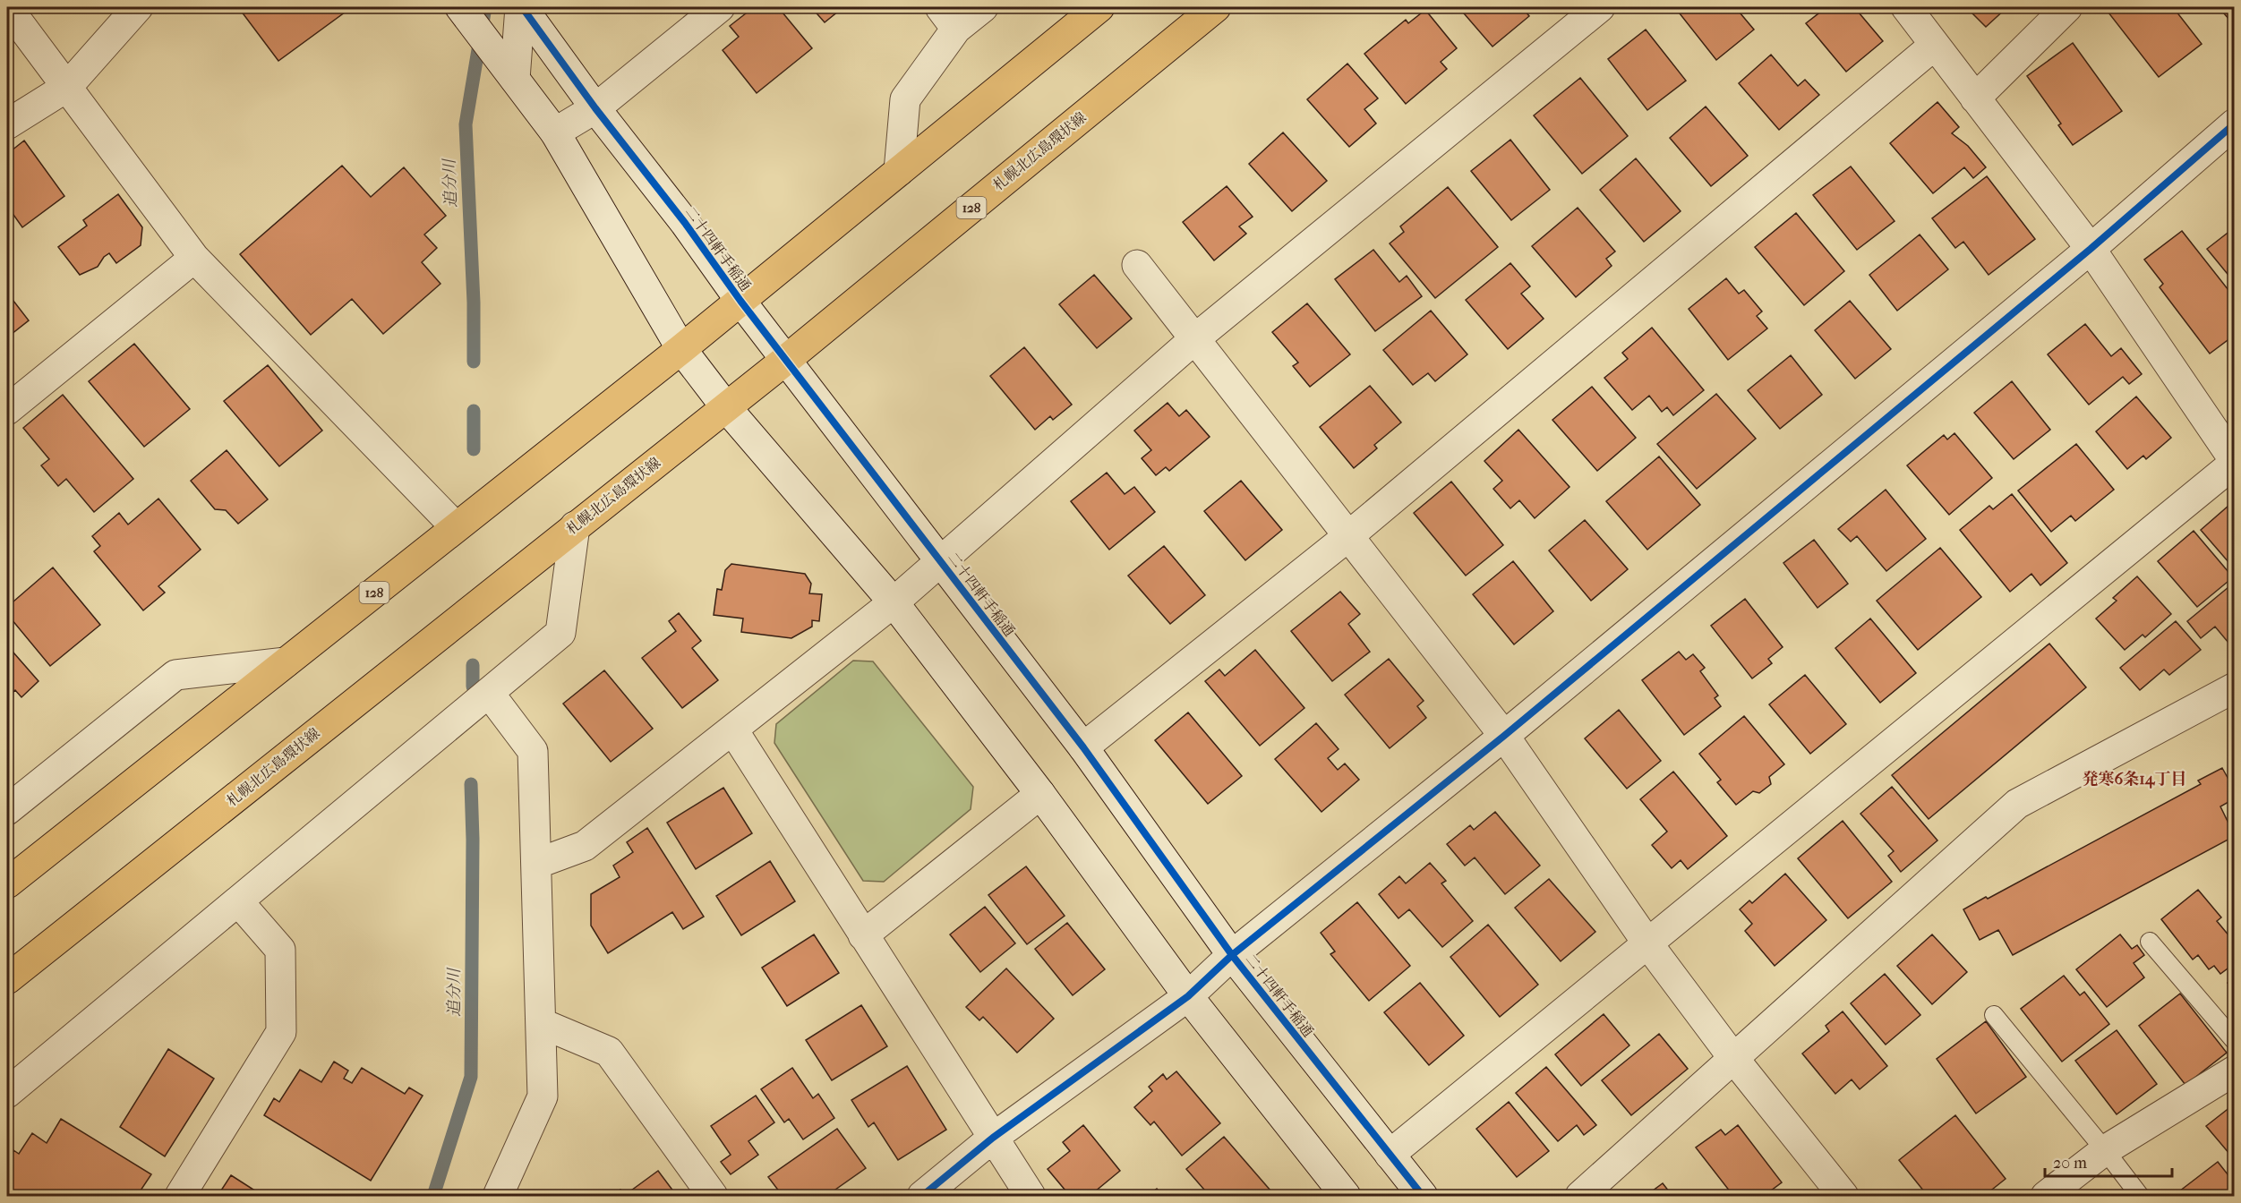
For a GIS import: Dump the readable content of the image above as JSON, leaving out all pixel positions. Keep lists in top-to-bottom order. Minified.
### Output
{"streets":{"main road":["札幌北広島環状線","128"],"street":["二十四軒手稲通"]},"crossings":[["札幌北広島環状線","二十四軒手稲通"],["128","二十四軒手稲通"]],"districts":["発寒6条14丁目"],"water":["追分川"],"scale_bar":"20 m"}
